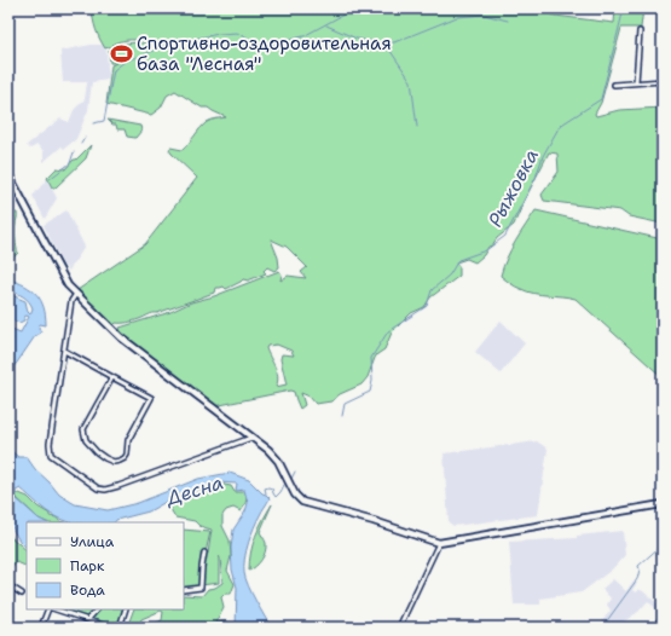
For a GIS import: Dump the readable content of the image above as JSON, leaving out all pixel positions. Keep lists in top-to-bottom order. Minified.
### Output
{"water":["Рыжовка","Десна"],"places":{"sports":["Спортивно-оздоровительная база \"Лесная\""]},"legend":["Улица","Парк","Вода"]}
